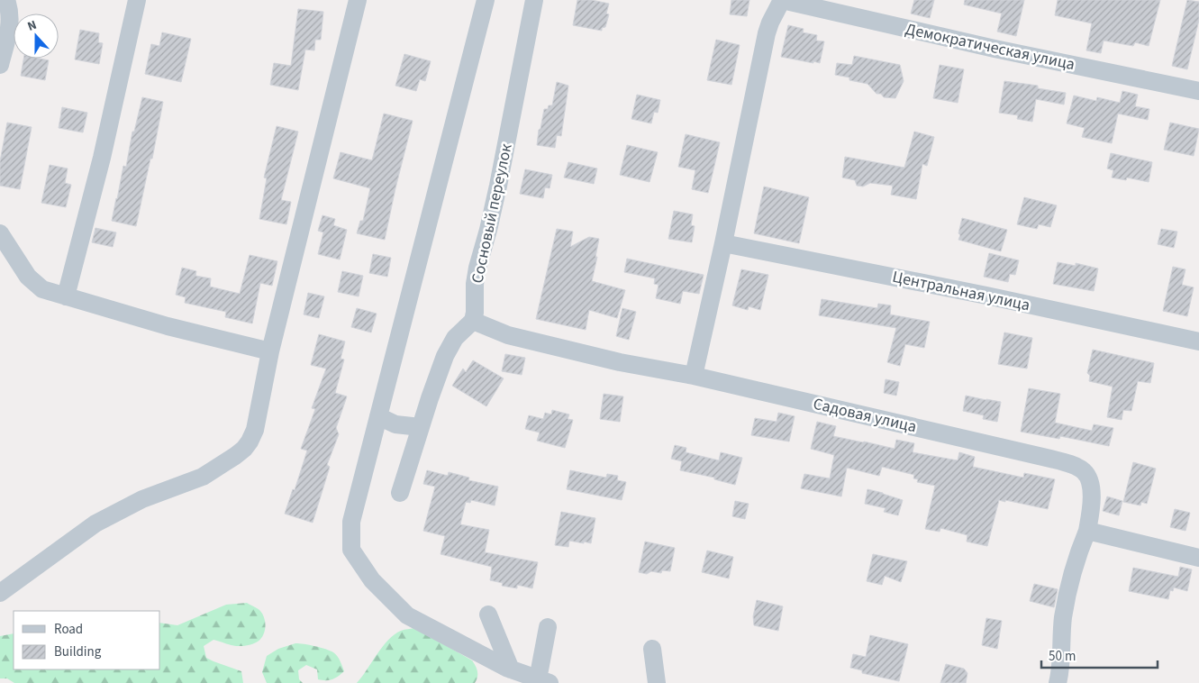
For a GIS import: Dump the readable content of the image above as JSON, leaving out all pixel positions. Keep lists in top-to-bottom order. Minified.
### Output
{"streets":{"street":["Демократическая улица","Сосновый переулок","Центральная улица","Садовая улица"]},"crossings":[["Демократическая улица","Центральная улица"],["Демократическая улица","Садовая улица"],["Сосновый переулок","Садовая улица"]],"legend":["Road","Building"],"scale_bar":"50 m","north":"top"}
